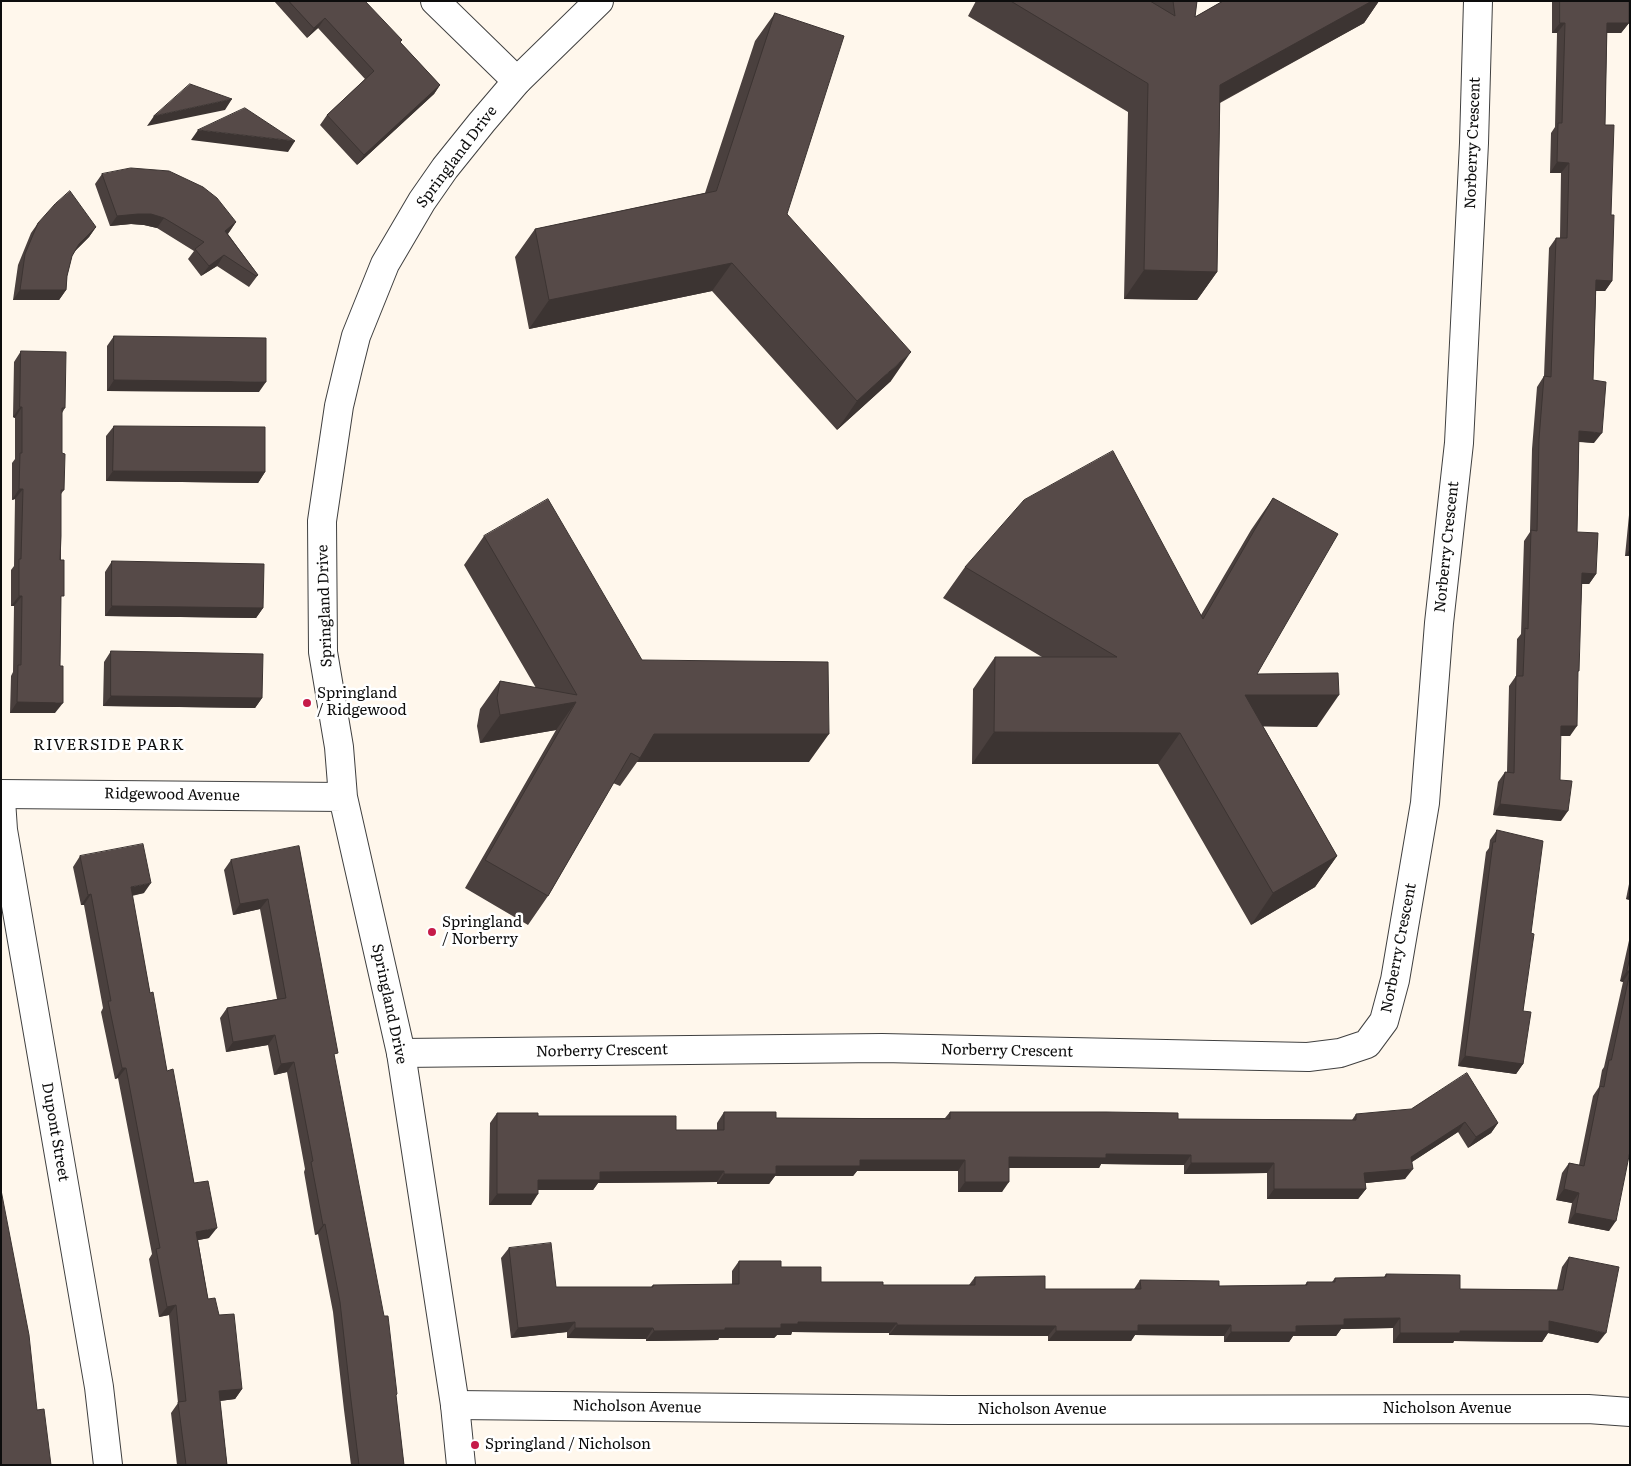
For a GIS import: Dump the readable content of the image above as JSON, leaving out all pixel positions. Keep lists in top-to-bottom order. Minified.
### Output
{"streets":{"street":["Norberry Crescent","Springland Drive","Ridgewood Avenue","Dupont Street","Nicholson Avenue"]},"crossings":[["Norberry Crescent","Springland Drive"],["Springland Drive","Ridgewood Avenue"],["Springland Drive","Nicholson Avenue"]],"districts":["RIVERSIDE PARK"],"places":["Springland / Ridgewood","Springland / Norberry","Springland / Nicholson"]}
